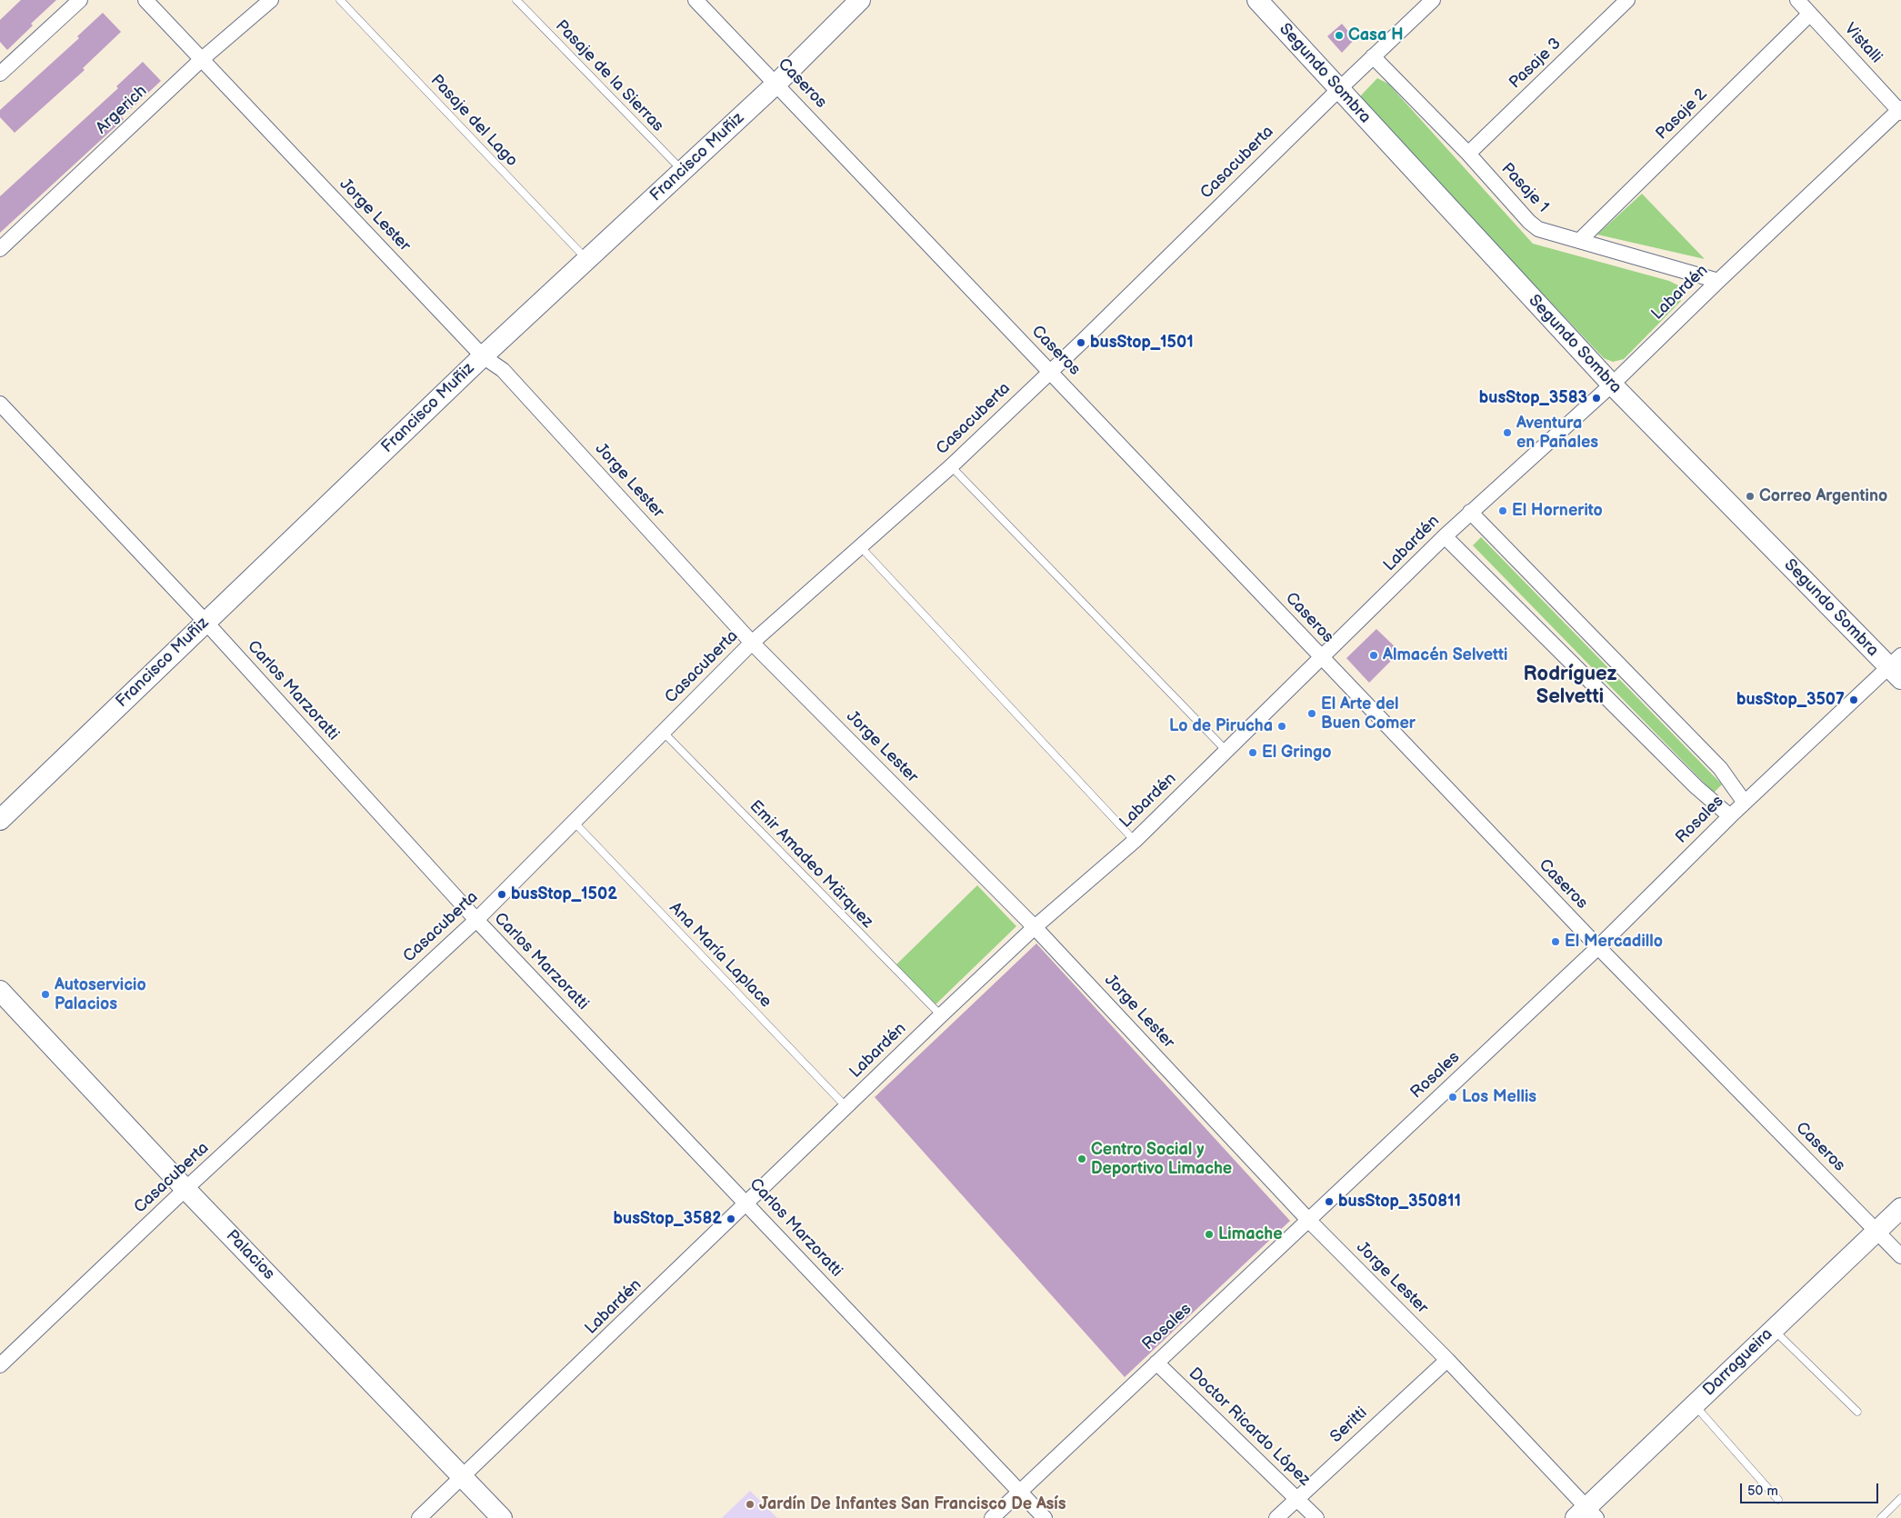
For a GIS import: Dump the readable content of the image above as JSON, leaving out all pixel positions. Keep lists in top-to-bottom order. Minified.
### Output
{"streets":{"street":["Vistalli","Pasaje 3","Segundo Sombra","Caseros","Argerich","Pasaje 2","Francisco Muñiz","Casacuberta","Pasaje 1","Jorge Lester","Labardén","Carlos Marzoratti","Rosales","Palacios","Darragueira","Seritti","Doctor Ricardo López"],"lane":["Pasaje de la Sierras","Pasaje del Lago","Emir Amadeo Märquez","Ana María Laplace"]},"crossings":[["Vistalli","Pasaje 2"],["Vistalli","Labardén"],["Pasaje 3","Pasaje 1"],["Segundo Sombra","Casacuberta"],["Segundo Sombra","Labardén"],["Segundo Sombra","Rosales"],["Pasaje de la Sierras","Francisco Muñiz"],["Caseros","Francisco Muñiz"],["Caseros","Casacuberta"],["Caseros","Labardén"],["Caseros","Rosales"],["Caseros","Darragueira"],["Argerich","Jorge Lester"],["Pasaje 2","Pasaje 1"],["Pasaje del Lago","Francisco Muñiz"],["Francisco Muñiz","Jorge Lester"],["Francisco Muñiz","Carlos Marzoratti"],["Casacuberta","Pasaje 1"],["Casacuberta","Jorge Lester"],["Casacuberta","Carlos Marzoratti"],["Casacuberta","Emir Amadeo Märquez"],["Casacuberta","Ana María Laplace"],["Casacuberta","Palacios"],["Pasaje 1","Labardén"],["Jorge Lester","Labardén"],["Jorge Lester","Rosales"],["Jorge Lester","Darragueira"],["Jorge Lester","Seritti"],["Labardén","Carlos Marzoratti"],["Labardén","Emir Amadeo Märquez"],["Labardén","Ana María Laplace"],["Labardén","Palacios"],["Carlos Marzoratti","Rosales"],["Rosales","Doctor Ricardo López"],["Seritti","Doctor Ricardo López"]],"districts":["Rodríguez Selvetti"],"places":["Casa H","busStop_1501","busStop_3583","Aventura en Pañales","Correo Argentino","El Hornerito","Almacén Selvetti","busStop_3507","El Arte del Buen Comer","Lo de Pirucha","El Gringo","busStop_1502","El Mercadillo","Autoservicio Palacios","Los Mellis","Centro Social y Deportivo Limache","busStop_350811","busStop_3582","Limache","Jardín De Infantes San Francisco De Asís"],"scale_bar":"50 m"}
